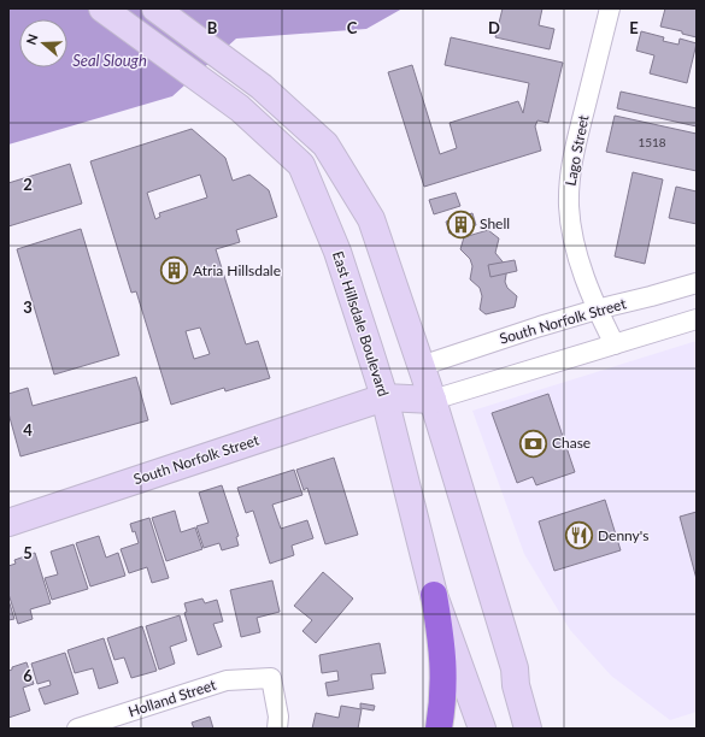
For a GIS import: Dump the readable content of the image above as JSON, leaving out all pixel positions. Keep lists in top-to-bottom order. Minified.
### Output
{"streets":{"main road":["South Norfolk Street","East Hillsdale Boulevard"],"street":["Lago Street","Holland Street"]},"crossings":[["Lago Street","South Norfolk Street"],["South Norfolk Street","East Hillsdale Boulevard"]],"water":["Seal Slough"],"places":{"building":["Shell","Atria Hillsdale"],"bank":["Chase"],"restaurant":["Denny's"]},"house_numbers":["1518"],"north":"left","grid":{"columns":["B","C","D","E"],"rows":["2","3","4","5","6"]}}
